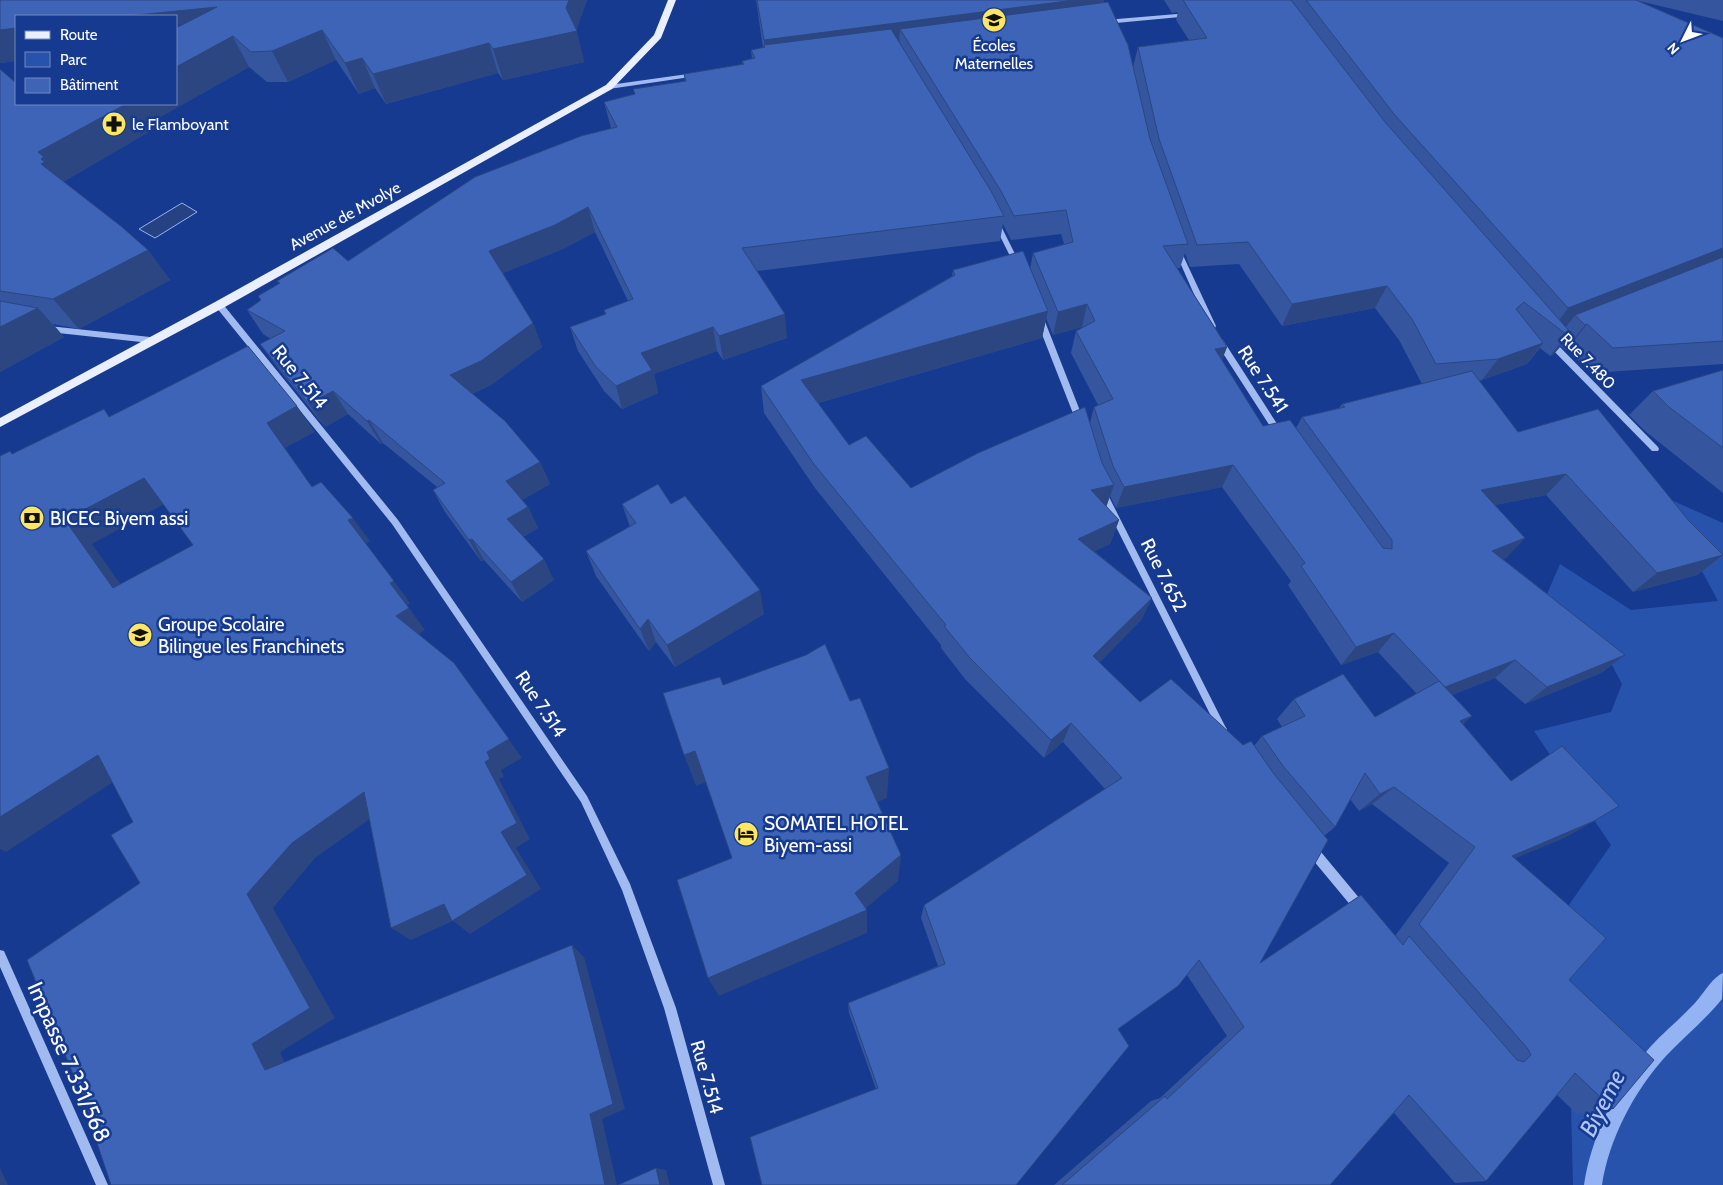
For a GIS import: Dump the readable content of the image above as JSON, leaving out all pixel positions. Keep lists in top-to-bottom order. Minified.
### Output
{"streets":{"main road":["Avenue de Mvolye"],"street":["Rue 7.480","Rue 7.514","Rue 7.541","Rue 7.652","Impasse 7.331/568"]},"crossings":[["Avenue de Mvolye","Rue 7.514"]],"water":["Biyeme"],"places":{"school or university":["Écoles Maternelles","Groupe Scolaire Bilingue les Franchinets"],"pharmacy":["le Flamboyant"],"bank":["BICEC Biyem assi"],"hotel":["SOMATEL HOTEL Biyem-assi"]},"legend":["Route","Parc","Bâtiment"],"north":"bottom left"}
